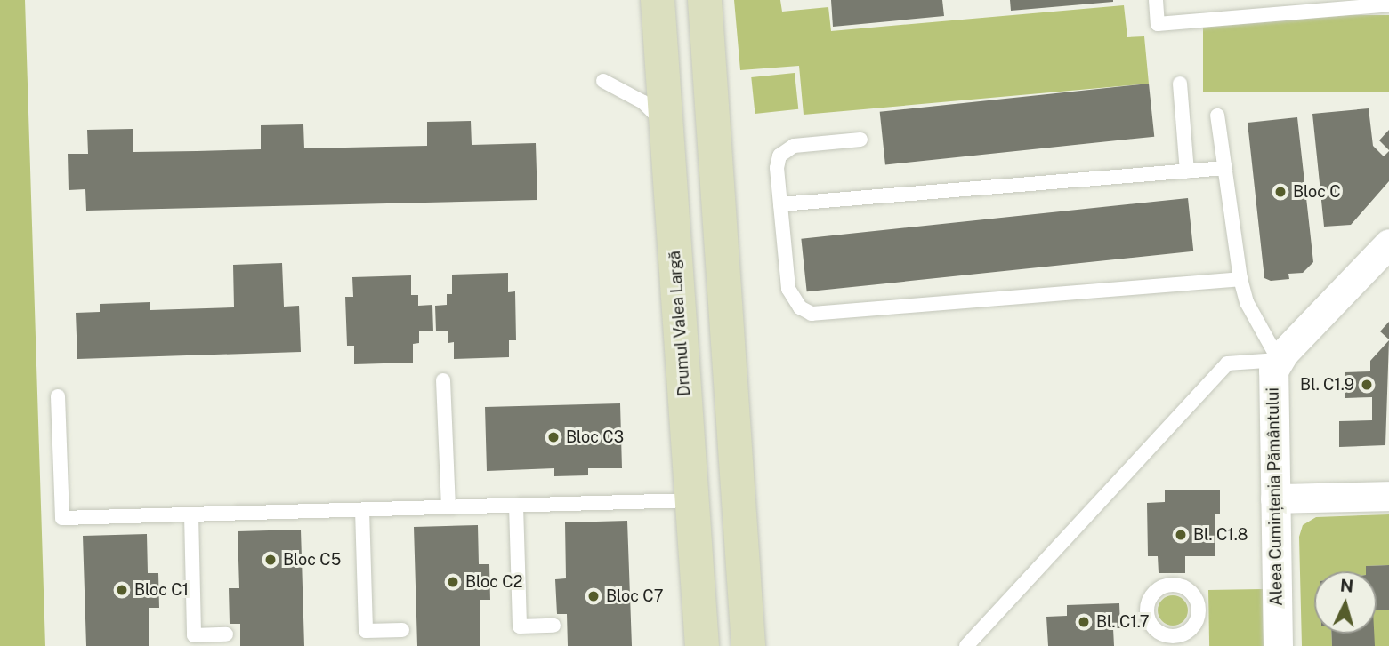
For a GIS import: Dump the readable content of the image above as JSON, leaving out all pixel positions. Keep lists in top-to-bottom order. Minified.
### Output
{"streets":{"main road":["Drumul Valea Largă"],"street":["Aleea Cumințenia Pământului"]},"places":["Bloc C","Bl. C1.9","Bloc C3","Bl. C1.8","Bloc C5","Bloc C2","Bloc C1","Bloc C7","Bl. C1.7"],"north":"top"}
